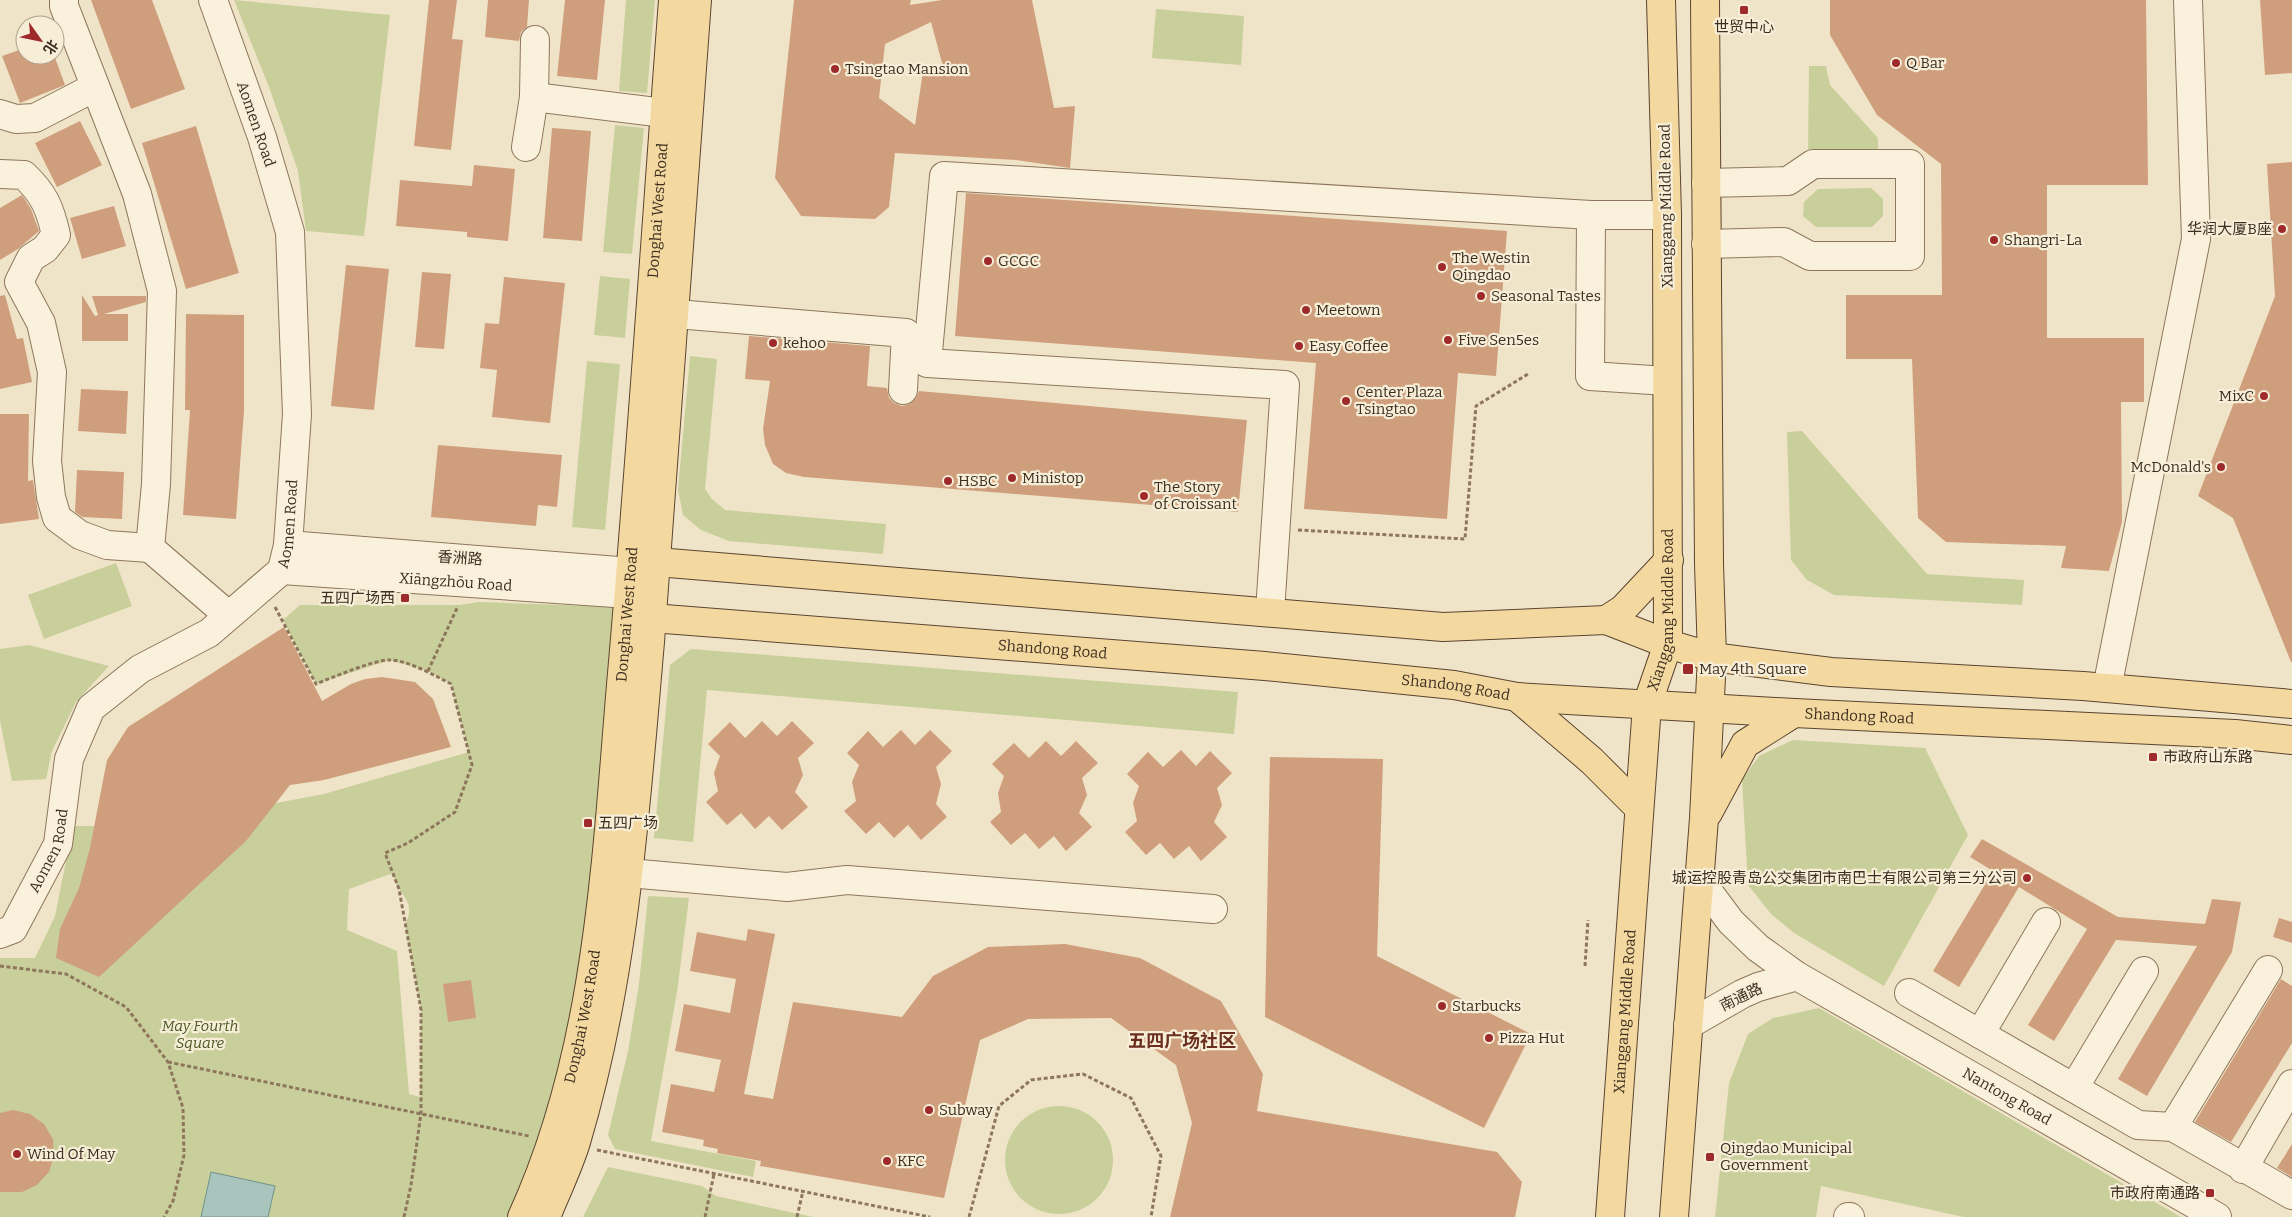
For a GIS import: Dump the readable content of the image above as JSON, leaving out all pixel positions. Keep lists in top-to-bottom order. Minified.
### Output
{"streets":{"main road":["Xianggang Middle Road","Donghai West Road","Shandong Road"],"street":["Aomen Road","香洲路","Xiāngzhōu Road","南通路","Nantong Road"]},"crossings":[["Aomen Road","香洲路"],["Aomen Road","Xiāngzhōu Road"],["Xianggang Middle Road","Shandong Road"],["Donghai West Road","香洲路"],["Donghai West Road","Xiāngzhōu Road"],["Donghai West Road","Shandong Road"],["香洲路","Xiāngzhōu Road"],["南通路","Nantong Road"]],"districts":["五四广场社区"],"parks":["May Fourth Square"],"places":{"transit":["世贸中心","五四广场西","May 4th Square","市政府山东路","五四广场","Qingdao Municipal Government","市政府南通路"],"other":["Q Bar","Tsingtao Mansion","华润大厦B座","Shangri-La","GCGC","The Westin Qingdao","Seasonal Tastes","Meetown","Five Sen5es","kehoo","Easy Coffee","MixC","Center Plaza Tsingtao","McDonald's","Ministop","HSBC","The Story of Croissant","城运控股青岛公交集团市南巴士有限公司第三分公司","Starbucks","Pizza Hut","Subway","Wind Of May","KFC"]},"north":"bottom right"}
